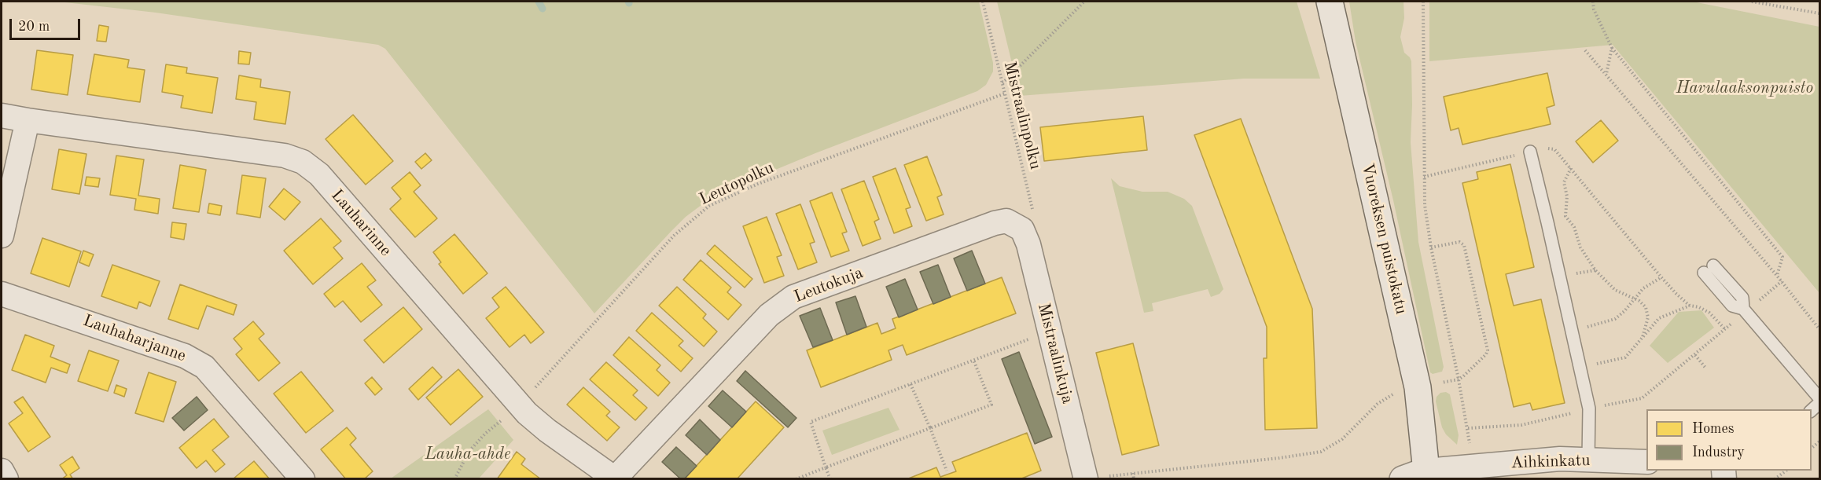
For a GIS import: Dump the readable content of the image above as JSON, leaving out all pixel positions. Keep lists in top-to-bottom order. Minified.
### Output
{"streets":{"main road":["Vuoreksen puistokatu"],"street":["Lauharinne","Leutokuja","Lauhaharjanne","Mistraalinkuja","Aihkinkatu"],"path":["Mistraalinpolku","Leutopolku"]},"crossings":[["Mistraalinpolku","Leutopolku"],["Mistraalinpolku","Leutokuja"],["Mistraalinpolku","Mistraalinkuja"],["Leutopolku","Lauharinne"],["Lauharinne","Leutokuja"],["Vuoreksen puistokatu","Aihkinkatu"],["Leutokuja","Mistraalinkuja"]],"parks":["Havulaaksonpuisto","Lauha-ahde"],"legend":["Homes","Industry"],"scale_bar":"20 m"}
